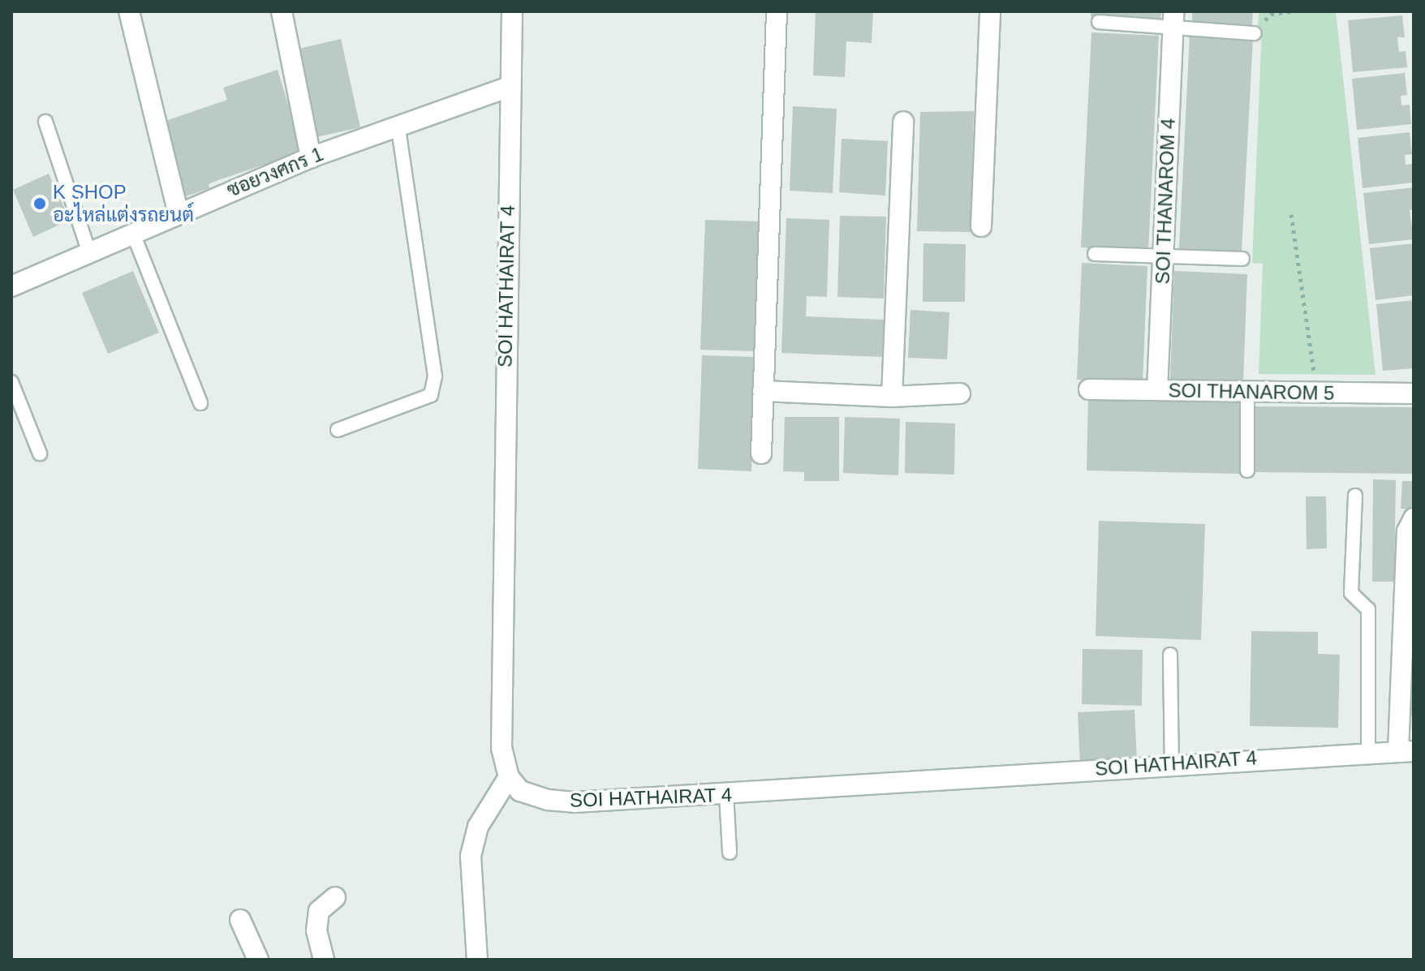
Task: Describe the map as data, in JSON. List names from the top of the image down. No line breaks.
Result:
{"streets":{"street":["ซอยวงศกร 1","SOI THANAROM 4","SOI HATHAIRAT 4","SOI THANAROM 5"]},"crossings":[["ซอยวงศกร 1","SOI HATHAIRAT 4"],["SOI THANAROM 4","SOI THANAROM 5"]],"places":["K SHOP อะไหล่แต่งรถยนต์"]}
